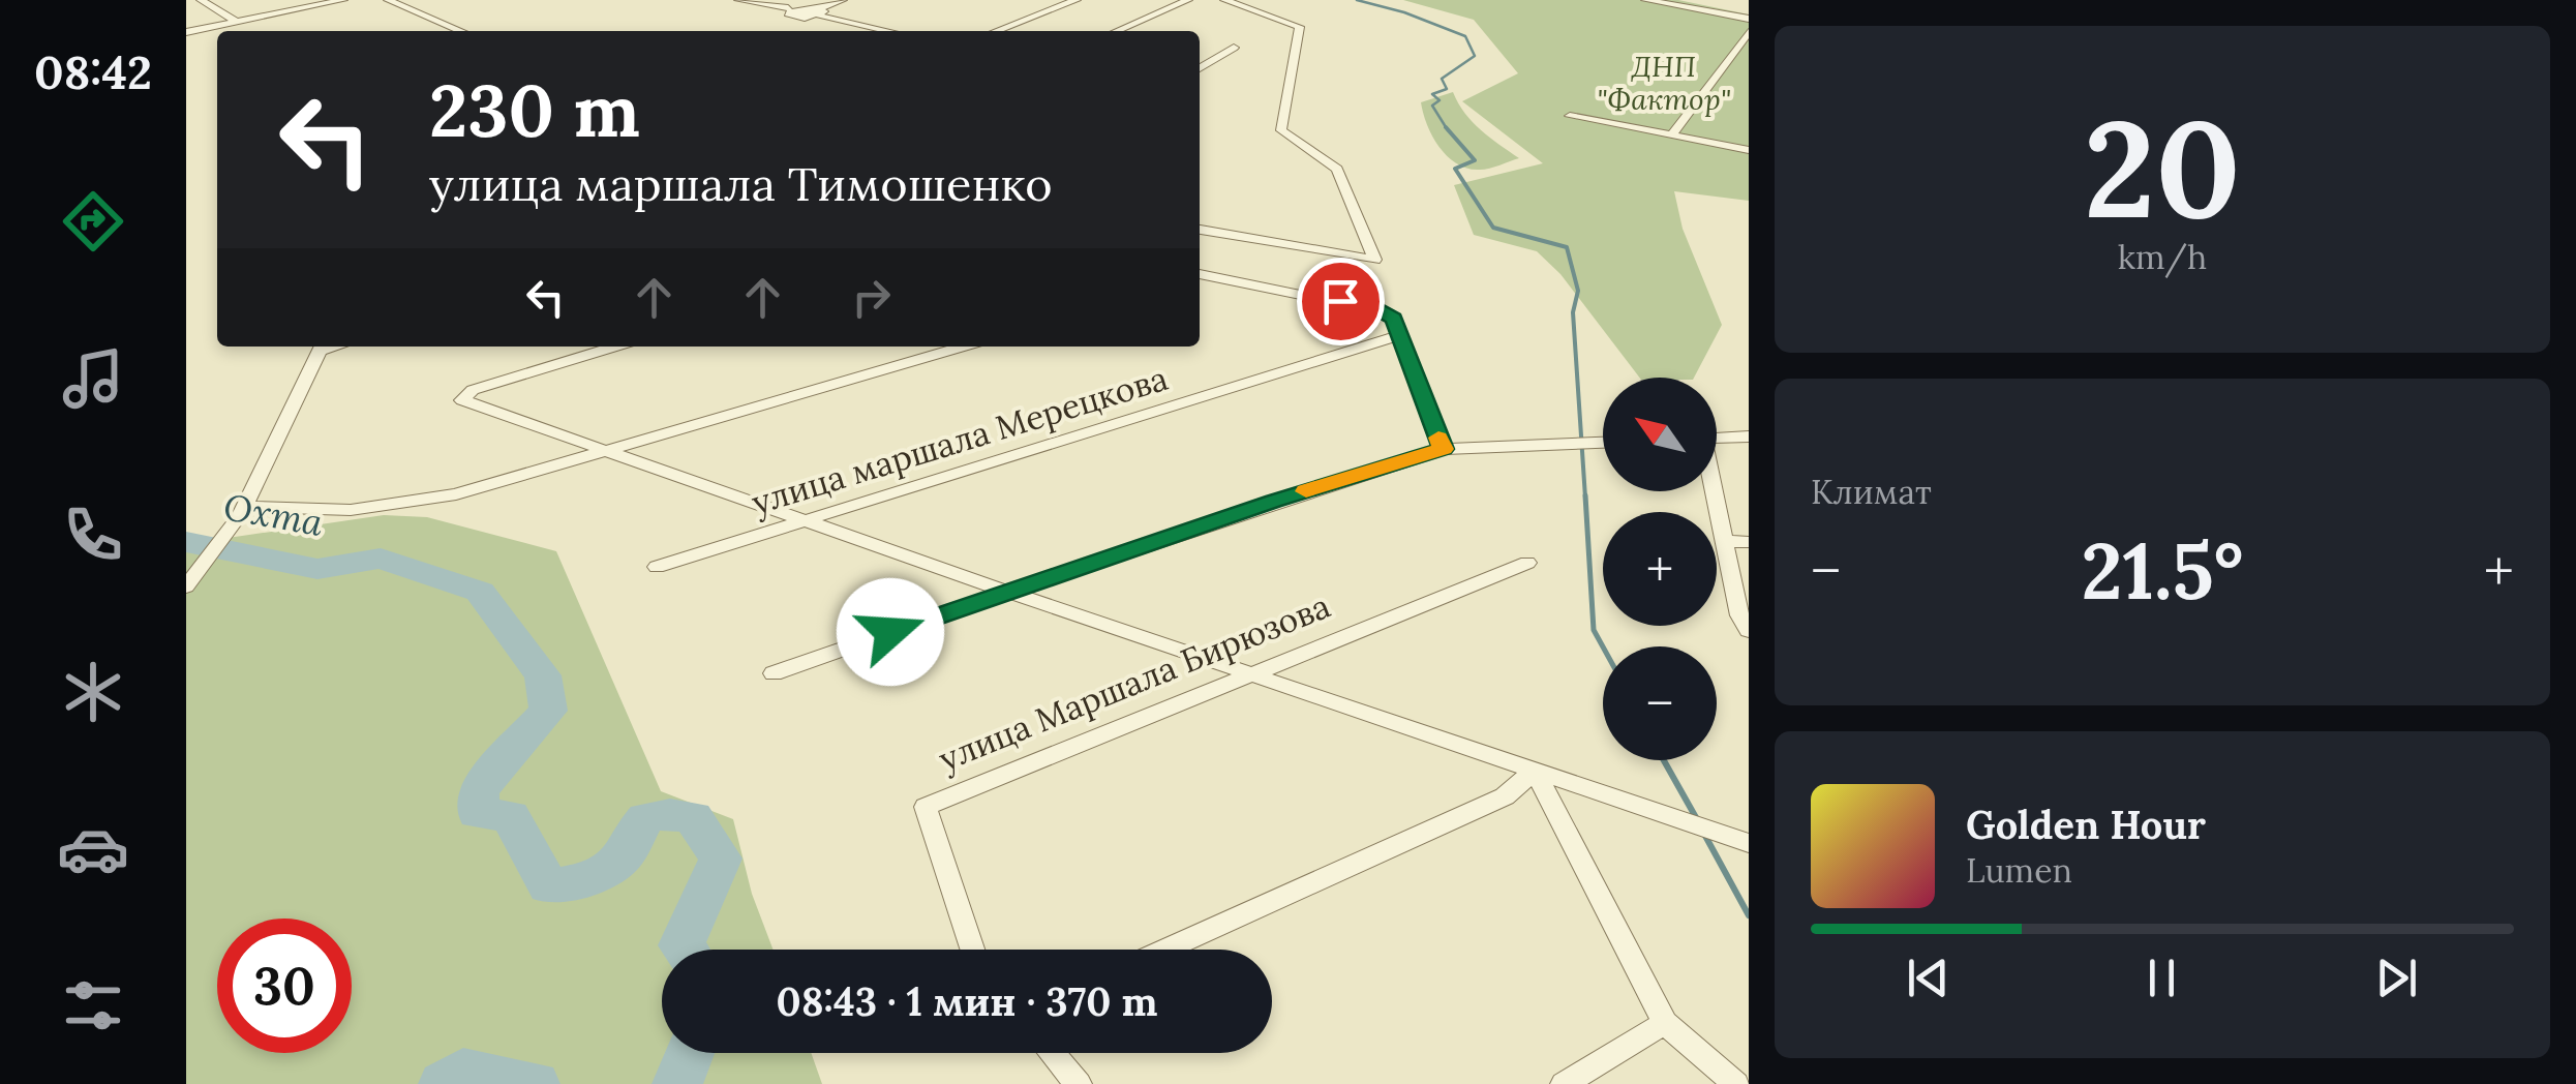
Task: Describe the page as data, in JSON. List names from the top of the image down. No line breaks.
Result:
{"streets":{"street":["улица маршала Мерецкова","улица Маршала Бирюзова"]},"water":["Охта"],"parks":["ДНП \"Фактор\""],"north":"top left","page":{"tabs":"08:42","tile":[["20","km/h"],"Климат"],"turn":["230 m","улица маршала Тимошенко"],"map_buttons":["+","−"],"heat":["−","21.5°","+"],"song":["Golden Hour","Lumen"],"limit":"30","trip":"08:43 · 1 мин · 370 m"}}
